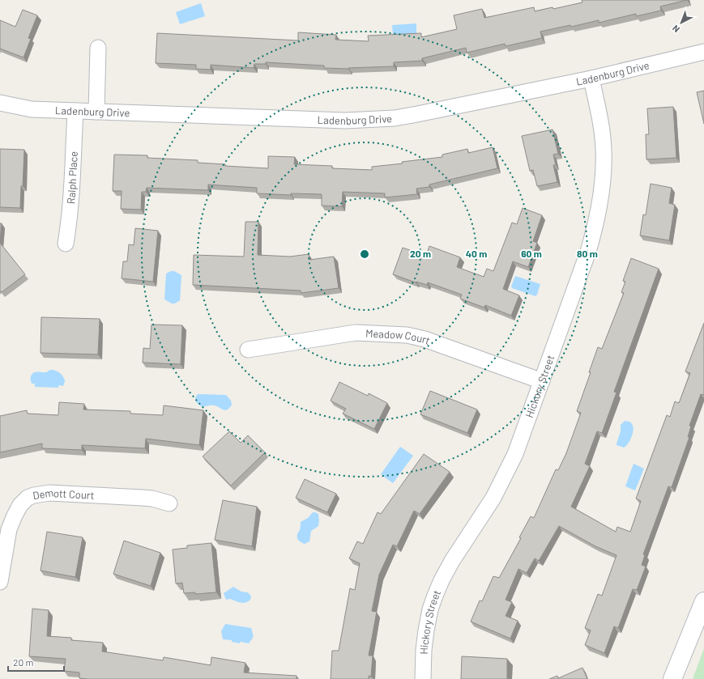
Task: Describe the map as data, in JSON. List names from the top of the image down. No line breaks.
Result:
{"streets":{"street":["Ladenburg Drive","Ralph Place","Meadow Court","Hickory Street","Demott Court"]},"crossings":[["Ladenburg Drive","Ralph Place"],["Ladenburg Drive","Hickory Street"],["Meadow Court","Hickory Street"]],"scale_bar":"20 m","north":"bottom left","rings":["20 m","40 m","60 m","80 m"]}
